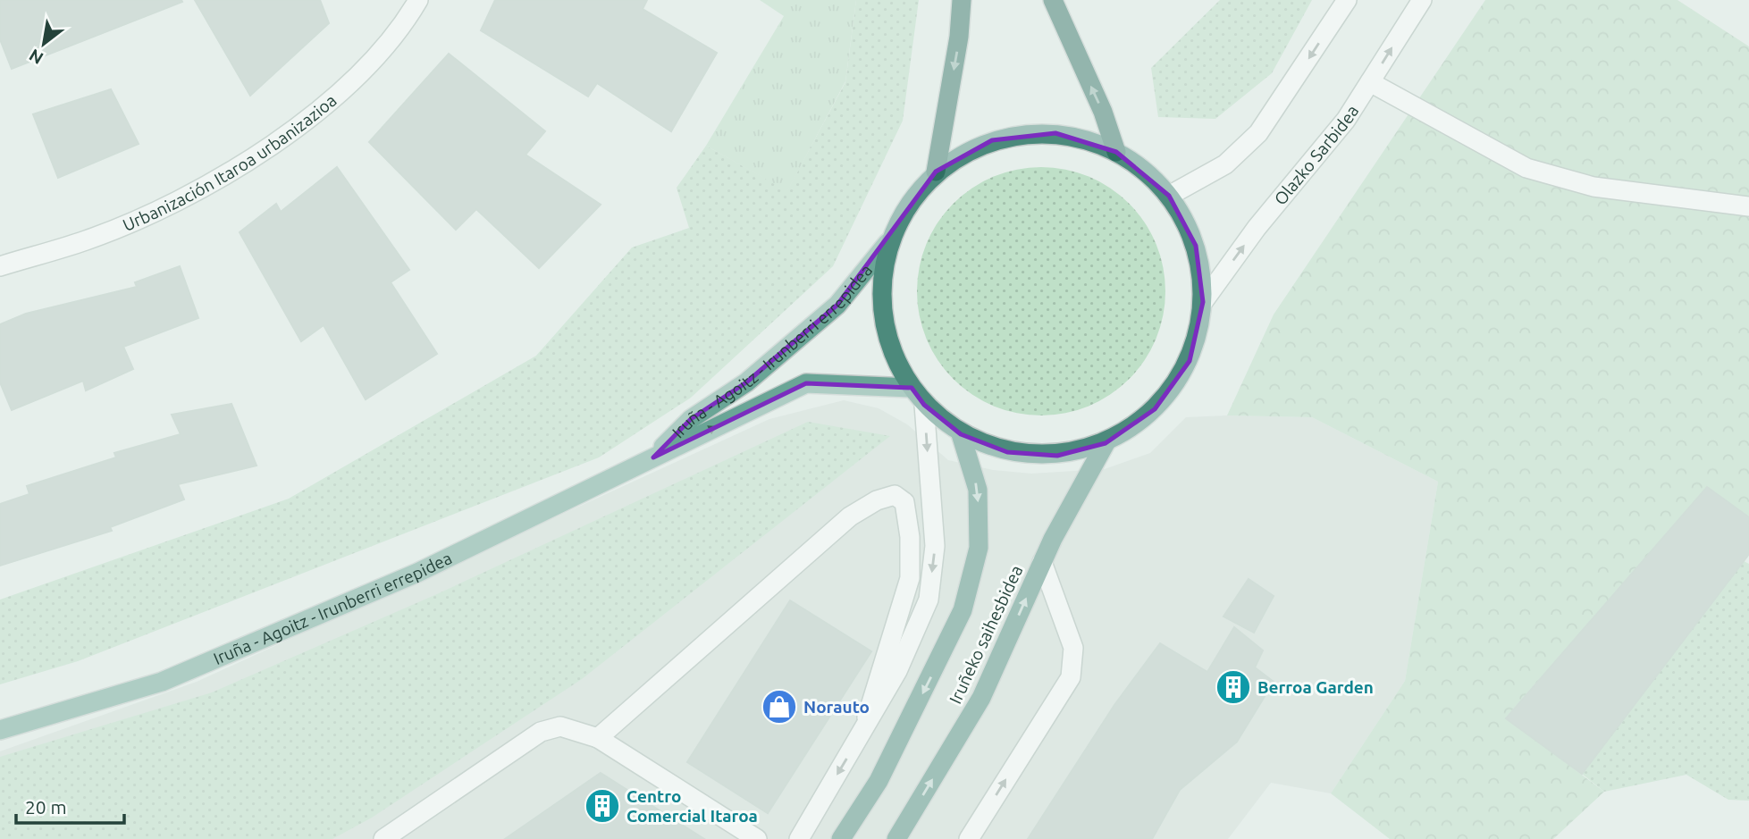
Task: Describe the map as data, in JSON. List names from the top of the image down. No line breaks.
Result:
{"streets":{"highway":["Iruñeko saihesbidea"],"main road":["Iruña - Agoitz - Irunberri errepidea"],"street":["Olazko Sarbidea","Urbanización Itaroa urbanizazioa"]},"places":{"building":["Berroa Garden","Centro Comercial Itaroa"],"shop":["Norauto"]},"scale_bar":"20 m","north":"bottom left"}
